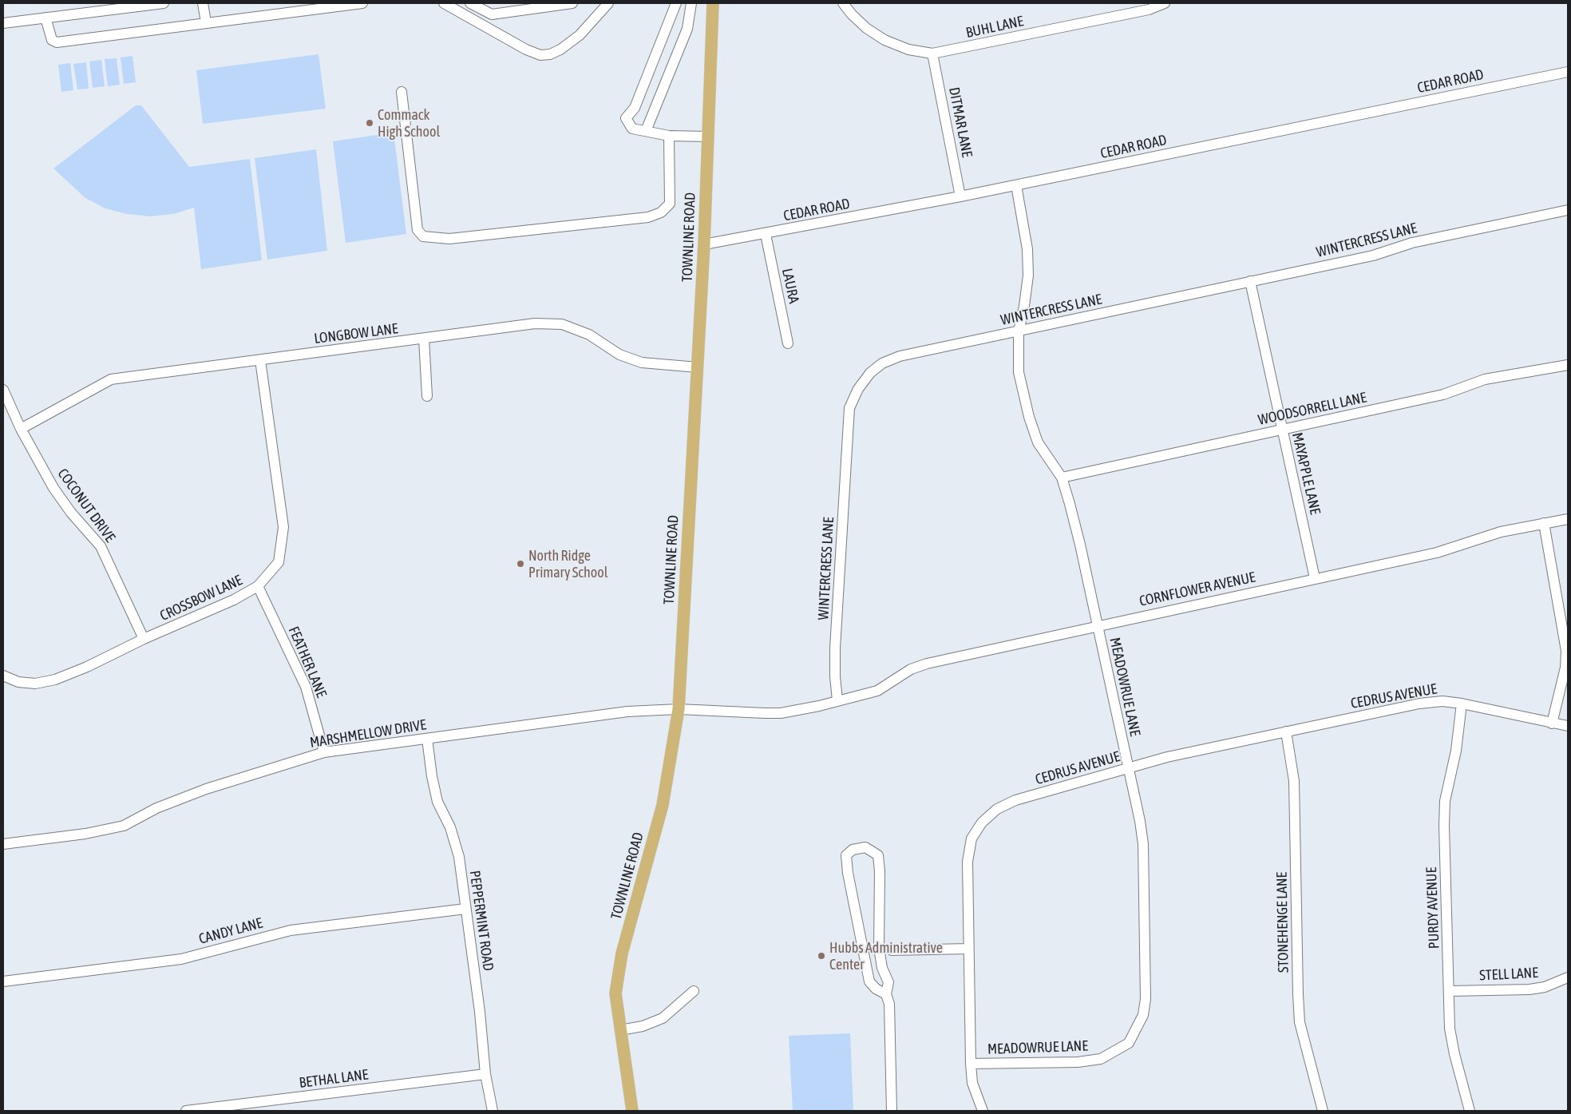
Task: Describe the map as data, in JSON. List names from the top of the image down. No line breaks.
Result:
{"streets":{"main road":["TOWNLINE ROAD"],"street":["BUHL LANE","CEDAR ROAD","DITMAR LANE","WINTERCRESS LANE","LAURA","LONGBOW LANE","WOODSORRELL LANE","MAYAPPLE LANE","COCONUT DRIVE","CORNFLOWER AVENUE","CROSSBOW LANE","FEATHER LANE","MEADOWRUE LANE","CEDRUS AVENUE","MARSHMELLOW DRIVE","PURDY AVENUE","PEPPERMINT ROAD","STONEHENGE LANE","CANDY LANE","STELL LANE","BETHAL LANE"]},"crossings":[["BUHL LANE","DITMAR LANE"],["CEDAR ROAD","DITMAR LANE"],["CEDAR ROAD","TOWNLINE ROAD"],["CEDAR ROAD","LAURA"],["CEDAR ROAD","MEADOWRUE LANE"],["TOWNLINE ROAD","LONGBOW LANE"],["TOWNLINE ROAD","MARSHMELLOW DRIVE"],["WINTERCRESS LANE","MAYAPPLE LANE"],["WINTERCRESS LANE","CORNFLOWER AVENUE"],["WINTERCRESS LANE","MEADOWRUE LANE"],["WINTERCRESS LANE","MARSHMELLOW DRIVE"],["LONGBOW LANE","COCONUT DRIVE"],["LONGBOW LANE","CROSSBOW LANE"],["WOODSORRELL LANE","MAYAPPLE LANE"],["WOODSORRELL LANE","MEADOWRUE LANE"],["MAYAPPLE LANE","CORNFLOWER AVENUE"],["COCONUT DRIVE","CROSSBOW LANE"],["CORNFLOWER AVENUE","MEADOWRUE LANE"],["CORNFLOWER AVENUE","MARSHMELLOW DRIVE"],["CROSSBOW LANE","FEATHER LANE"],["FEATHER LANE","MARSHMELLOW DRIVE"],["MEADOWRUE LANE","CEDRUS AVENUE"],["CEDRUS AVENUE","PURDY AVENUE"],["CEDRUS AVENUE","STONEHENGE LANE"],["MARSHMELLOW DRIVE","PEPPERMINT ROAD"],["PURDY AVENUE","STELL LANE"],["PEPPERMINT ROAD","CANDY LANE"],["PEPPERMINT ROAD","BETHAL LANE"]],"places":["Commack High School","North Ridge Primary School","Hubbs Administrative Center"]}
